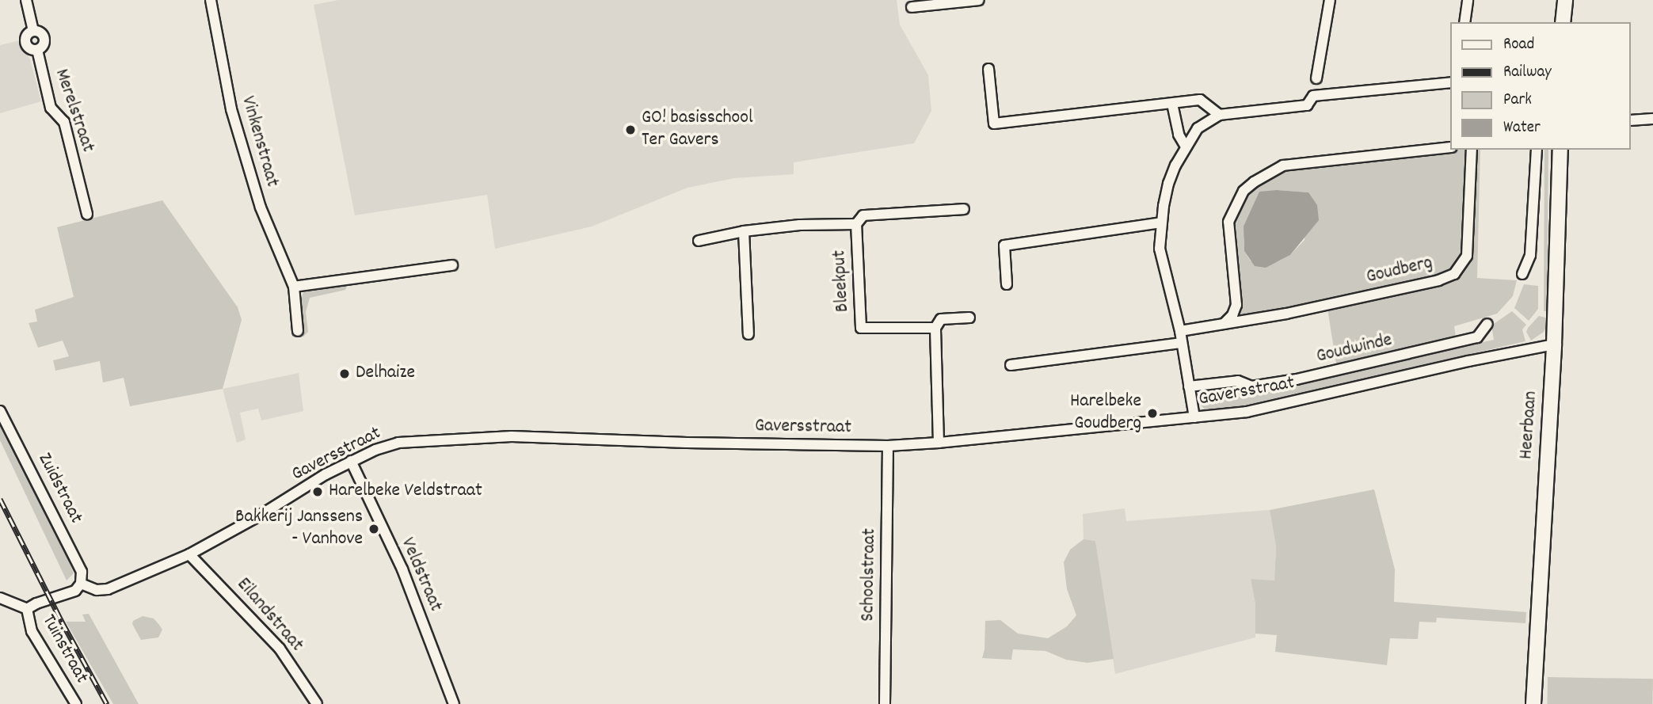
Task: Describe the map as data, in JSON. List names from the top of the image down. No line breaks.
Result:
{"streets":{"street":["Merelstraat","Vinkenstraat","Goudberg","Bleekput","Goudwinde","Gaversstraat","Heerbaan","Zuidstraat","Veldstraat","Schoolstraat","Eilandstraat","Tuinstraat"]},"crossings":[["Gaversstraat","Heerbaan"],["Gaversstraat","Zuidstraat"],["Gaversstraat","Veldstraat"],["Gaversstraat","Schoolstraat"],["Gaversstraat","Eilandstraat"]],"places":["GO! basisschool Ter Gavers","Delhaize","Harelbeke Goudberg","Harelbeke Veldstraat","Bakkerij Janssens - Vanhove"],"legend":["Road","Railway","Park","Water"]}
